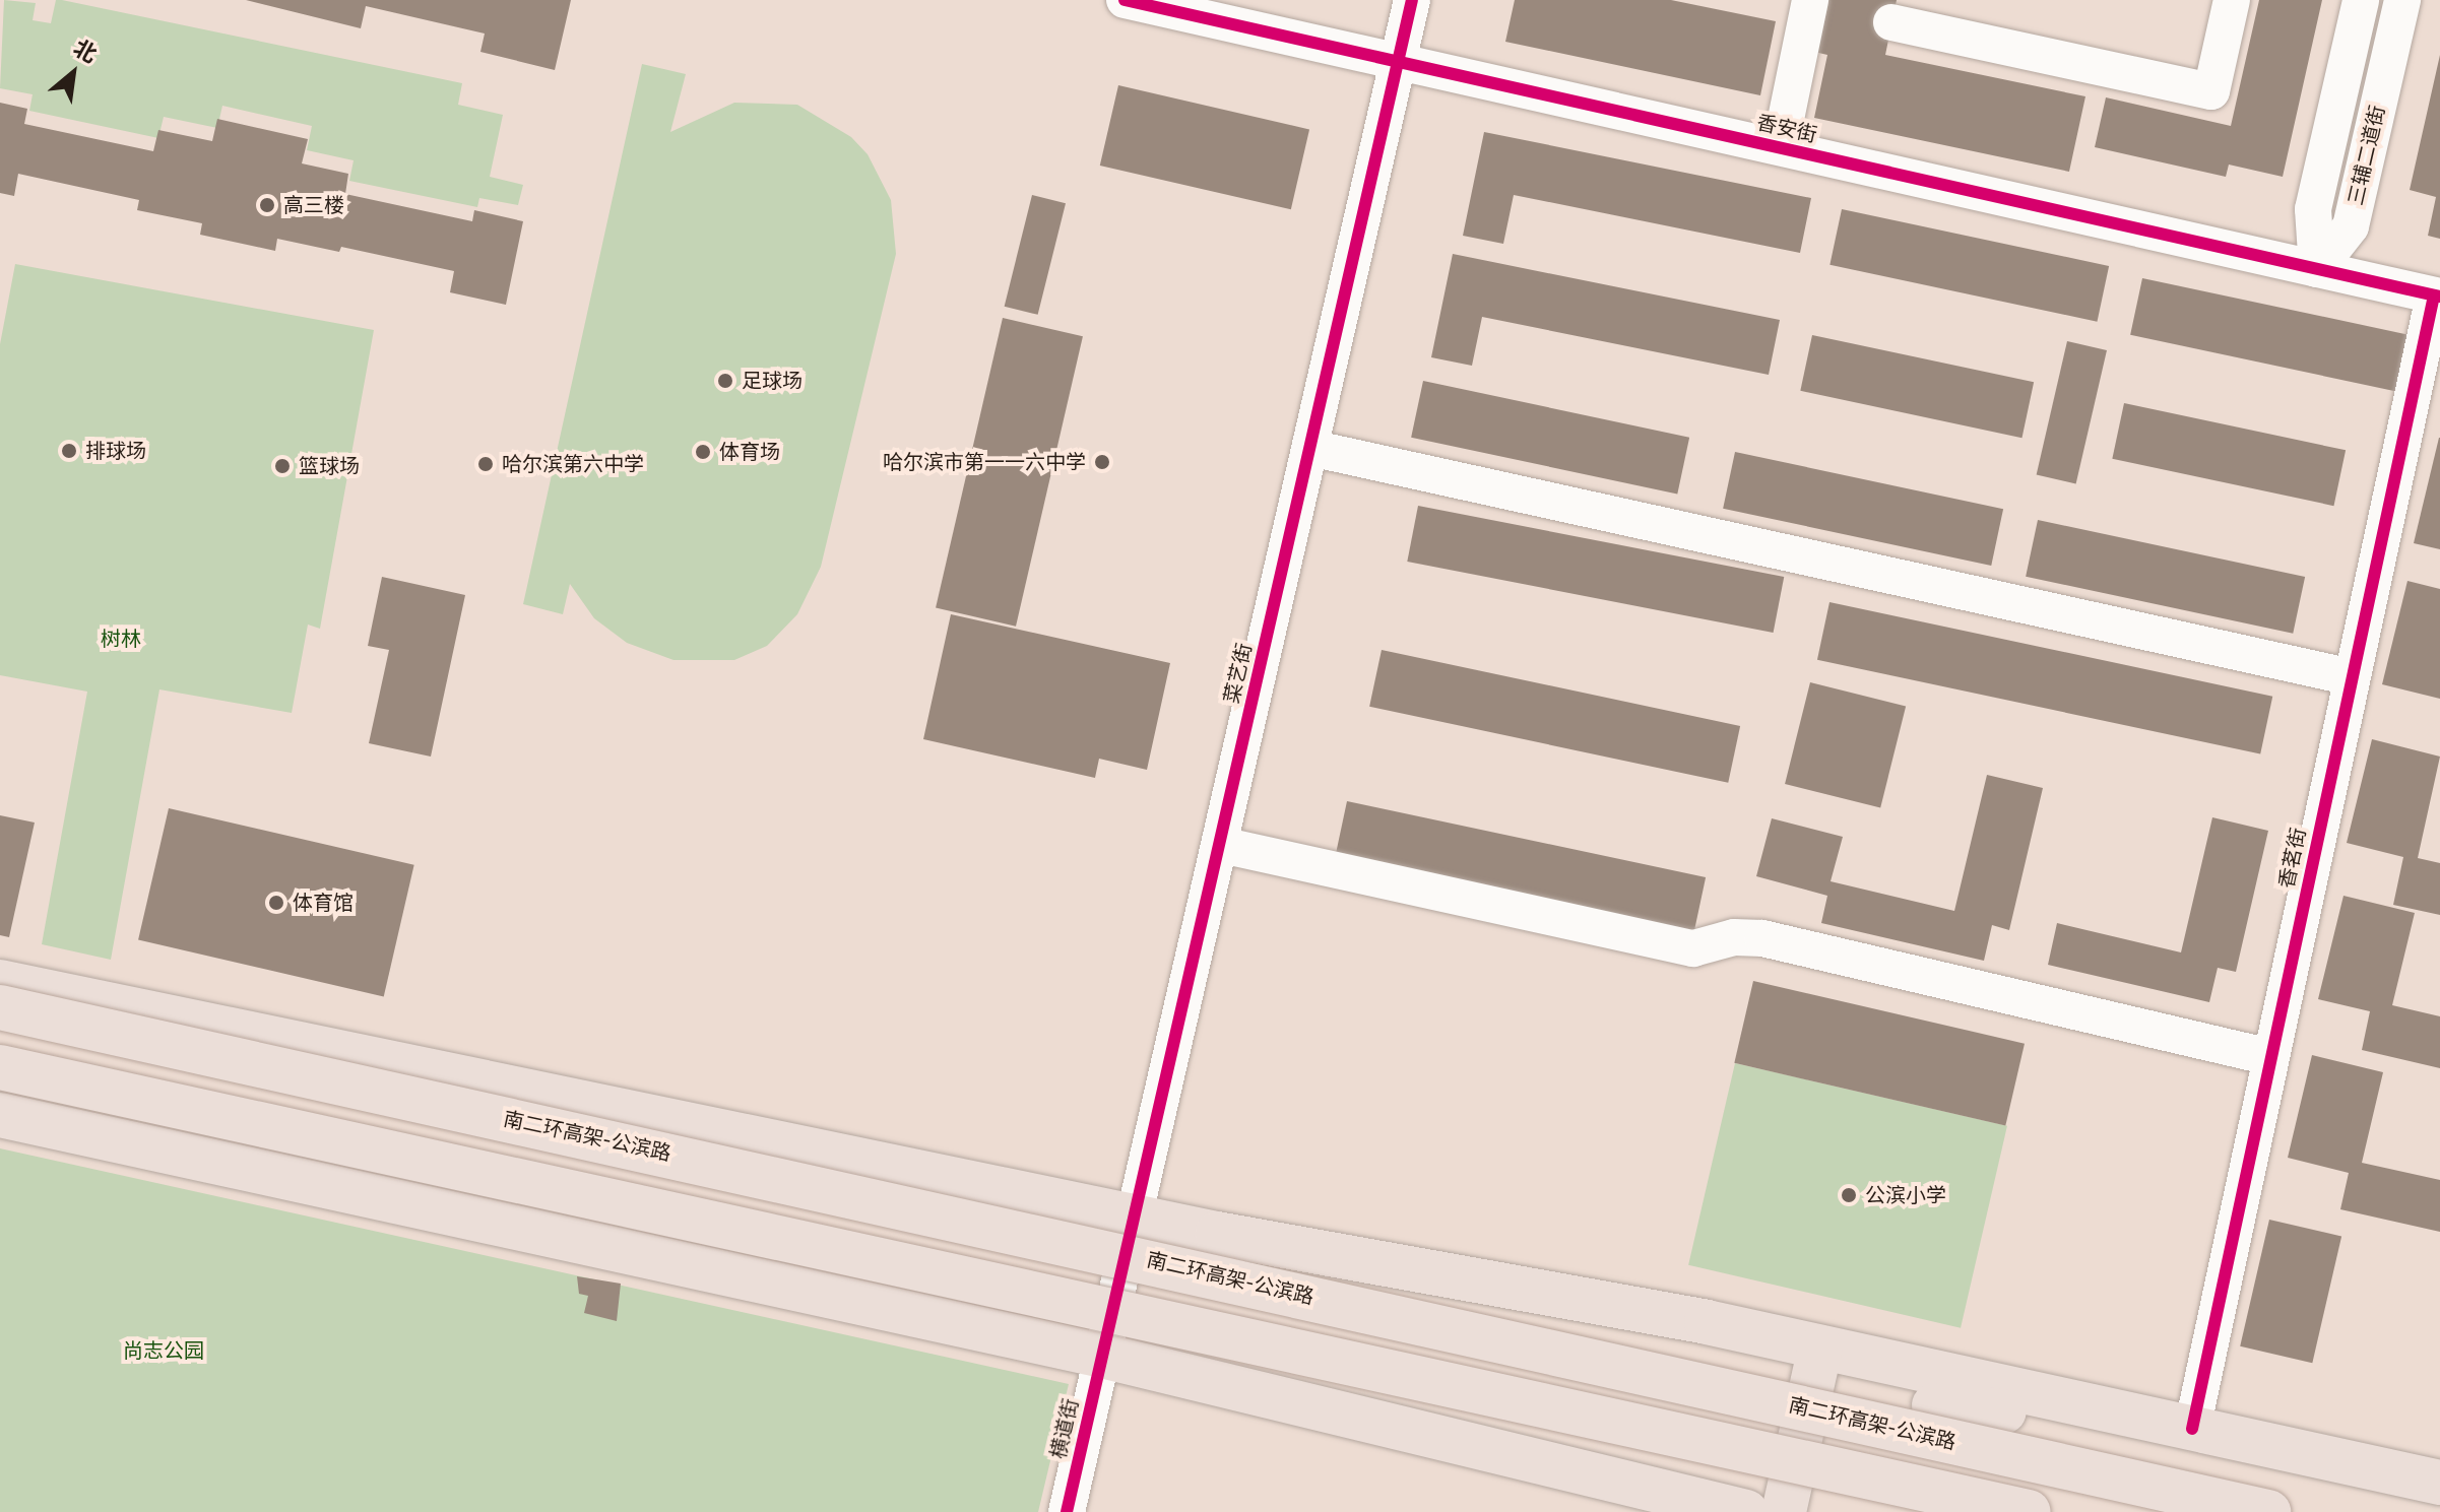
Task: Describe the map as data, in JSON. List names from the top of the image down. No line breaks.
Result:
{"streets":{"highway":["南二环高架-公滨路"],"street":["香安街","三辅二道街","菜艺街","香茗街","横道街"]},"crossings":[["香安街","三辅二道街"],["香安街","菜艺街"],["香安街","香茗街"],["菜艺街","横道街"]],"parks":["树林","尚志公园"],"places":["高三楼","足球场","排球场","体育场","哈尔滨市第一一六中学","哈尔滨第六中学","篮球场","体育馆","公滨小学"],"north":"top right"}
